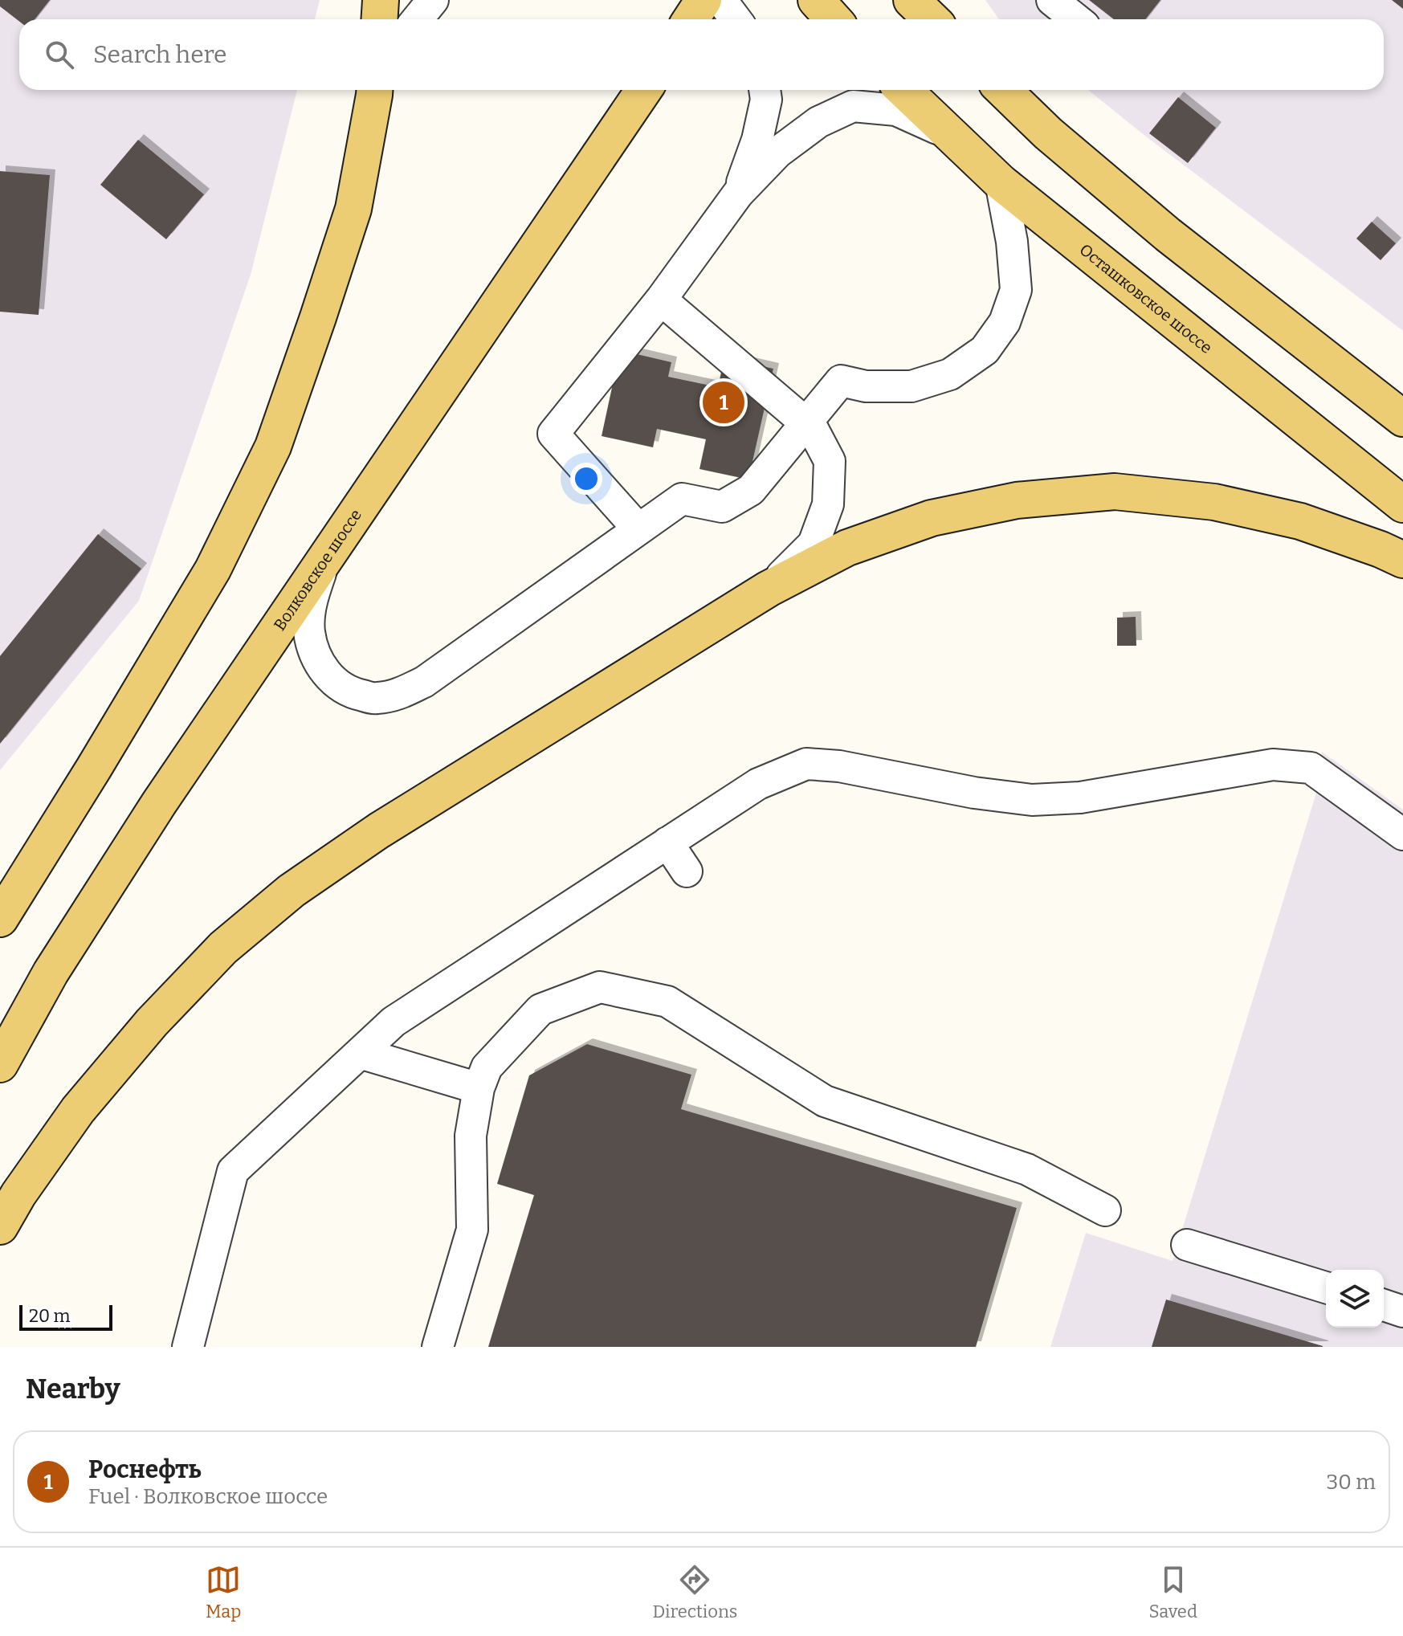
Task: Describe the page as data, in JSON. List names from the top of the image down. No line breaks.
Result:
{"streets":{"main road":["Осташковское шоссе","Волковское шоссе"]},"scale_bar":"20 m","page":{"search":"Search here","pins":"1","scale":"20 m","heading":"Nearby","list":[{"mark":"1","name":"Роснефть","note":"Fuel · Волковское шоссе","value":"30 m"}],"nav":["Map","Directions","Saved"]}}
